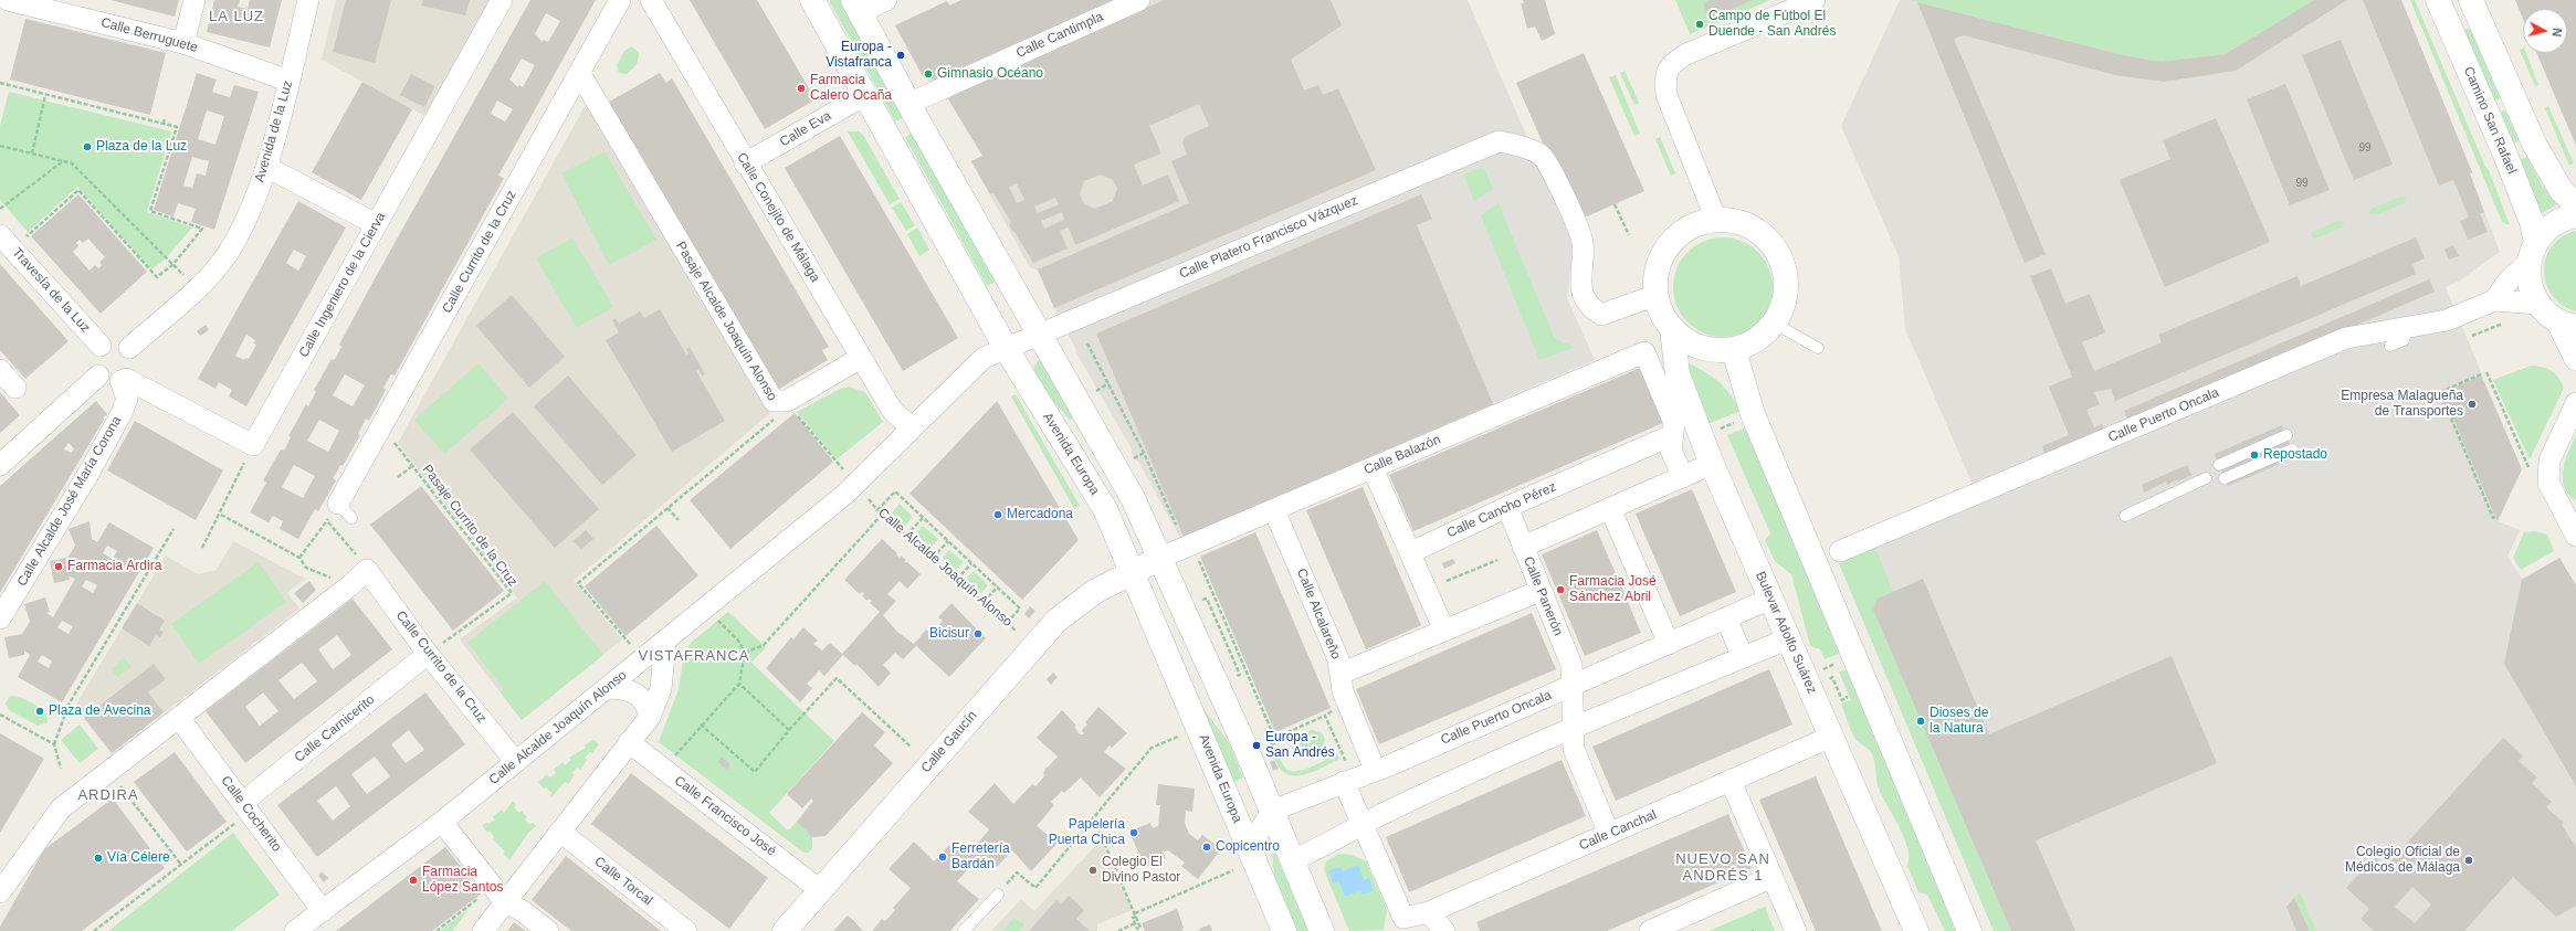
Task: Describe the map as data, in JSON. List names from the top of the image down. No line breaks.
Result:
{"streets":{"main road":["Camino San Rafael","Avenida Europa","Bulevar Adolfo Suárez","Calle Gaucín"],"street":["Calle Berruguete","Calle Cantimpla","Calle Eva","Avenida de la Luz","Calle Conejito de Málaga","Calle Platero Francisco Vázquez","Calle Currito de la Cruz","Calle Ingeniero de la Cierva","Travesía de la Luz","Pasaje Alcalde Joaquín Alonso","Calle Puerto Oncala","Calle Balazón","Calle Alcalde José María Corona","Calle Cancho Pérez","Calle Alcalde Joaquín Alonso","Calle Panerón","Calle Alcalareño","Calle Carnicerito","Calle Cocherito","Calle Francisco José","Calle Canchal","Calle Torcal"],"path":["Pasaje Currito de la Cruz"]},"crossings":[["Calle Berruguete","Avenida de la Luz"],["Camino San Rafael","Calle Puerto Oncala"],["Calle Eva","Calle Conejito de Málaga"],["Calle Eva","Avenida Europa"],["Avenida de la Luz","Travesía de la Luz"],["Avenida de la Luz","Calle Alcalde José María Corona"],["Calle Conejito de Málaga","Calle Alcalde Joaquín Alonso"],["Calle Platero Francisco Vázquez","Avenida Europa"],["Calle Platero Francisco Vázquez","Calle Alcalde Joaquín Alonso"],["Calle Platero Francisco Vázquez","Bulevar Adolfo Suárez"],["Calle Currito de la Cruz","Pasaje Alcalde Joaquín Alonso"],["Calle Currito de la Cruz","Pasaje Currito de la Cruz"],["Calle Currito de la Cruz","Calle Alcalde Joaquín Alonso"],["Calle Currito de la Cruz","Calle Carnicerito"],["Calle Currito de la Cruz","Calle Cocherito"],["Travesía de la Luz","Calle Alcalde José María Corona"],["Pasaje Alcalde Joaquín Alonso","Calle Alcalde Joaquín Alonso"],["Calle Puerto Oncala","Calle Panerón"],["Calle Puerto Oncala","Calle Alcalareño"],["Calle Puerto Oncala","Bulevar Adolfo Suárez"],["Avenida Europa","Calle Alcalde Joaquín Alonso"],["Avenida Europa","Calle Gaucín"],["Calle Balazón","Calle Cancho Pérez"],["Calle Balazón","Calle Alcalareño"],["Calle Balazón","Calle Gaucín"],["Calle Cancho Pérez","Calle Panerón"],["Calle Alcalde Joaquín Alonso","Calle Cocherito"],["Calle Panerón","Calle Canchal"],["Bulevar Adolfo Suárez","Calle Canchal"],["Calle Carnicerito","Calle Cocherito"],["Calle Gaucín","Calle Francisco José"]],"districts":["LA LUZ","VISTAFRANCA","ARDIRA","NUEVO SAN ANDRÉS 1"],"places":["Campo de Fútbol El Duende - San Andrés","Europa - Vistafranca","Gimnasio Océano","Farmacia Calero Ocaña","Plaza de la Luz","Empresa Malagueña de Transportes","Repostado","Mercadona","Farmacia Ardira","Farmacia José Sánchez Abril","Bicisur","Plaza de Avecina","Dioses de la Natura","Europa - San Andrés","Papelería Puerta Chica","Copicentro","Ferretería Bardán","Vía Célere","Colegio Oficial de Médicos de Málaga","Colegio El Divino Pastor","Farmacia López Santos"],"house_numbers":["99","99"],"north":"right"}
